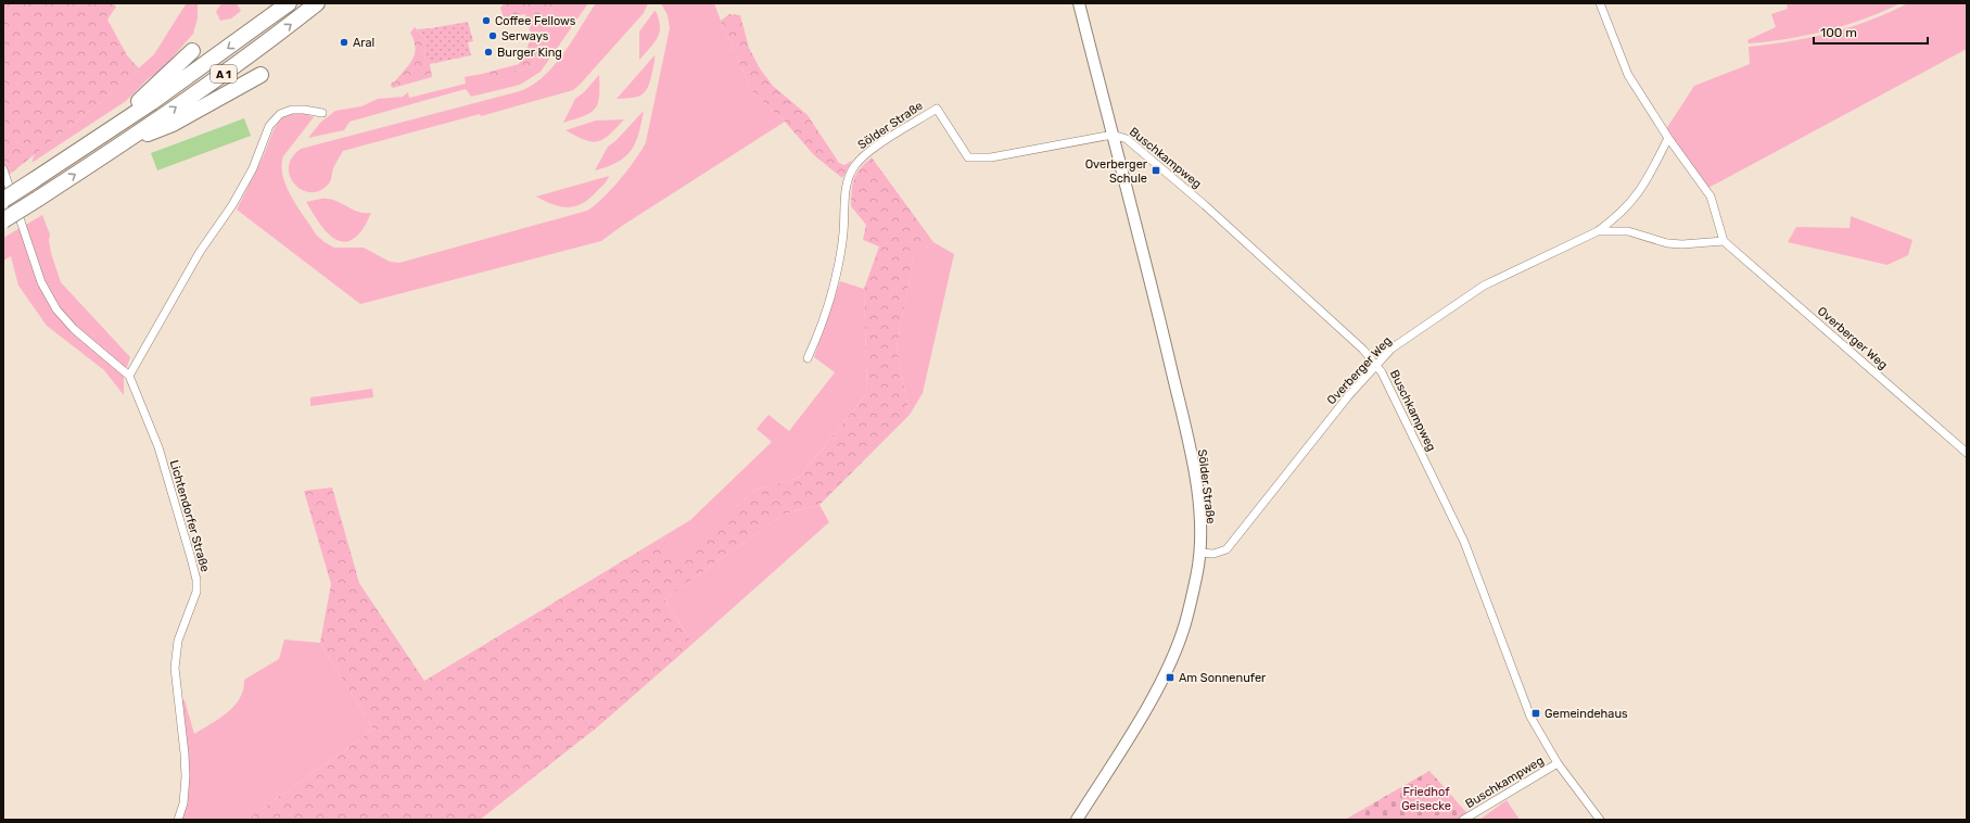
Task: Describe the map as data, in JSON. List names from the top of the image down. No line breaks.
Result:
{"streets":{"highway":["A 1"],"main road":["Sölder Straße"],"street":["Buschkampweg","Overberger Weg","Lichtendorfer Straße"]},"crossings":[["Sölder Straße","Buschkampweg"],["Sölder Straße","Overberger Weg"],["Buschkampweg","Overberger Weg"]],"parks":["Friedhof Geisecke"],"places":{"other":["Coffee Fellows","Serways","Aral","Burger King"],"transit":["Overberger Schule","Am Sonnenufer","Gemeindehaus"]},"scale_bar":"100 m"}
